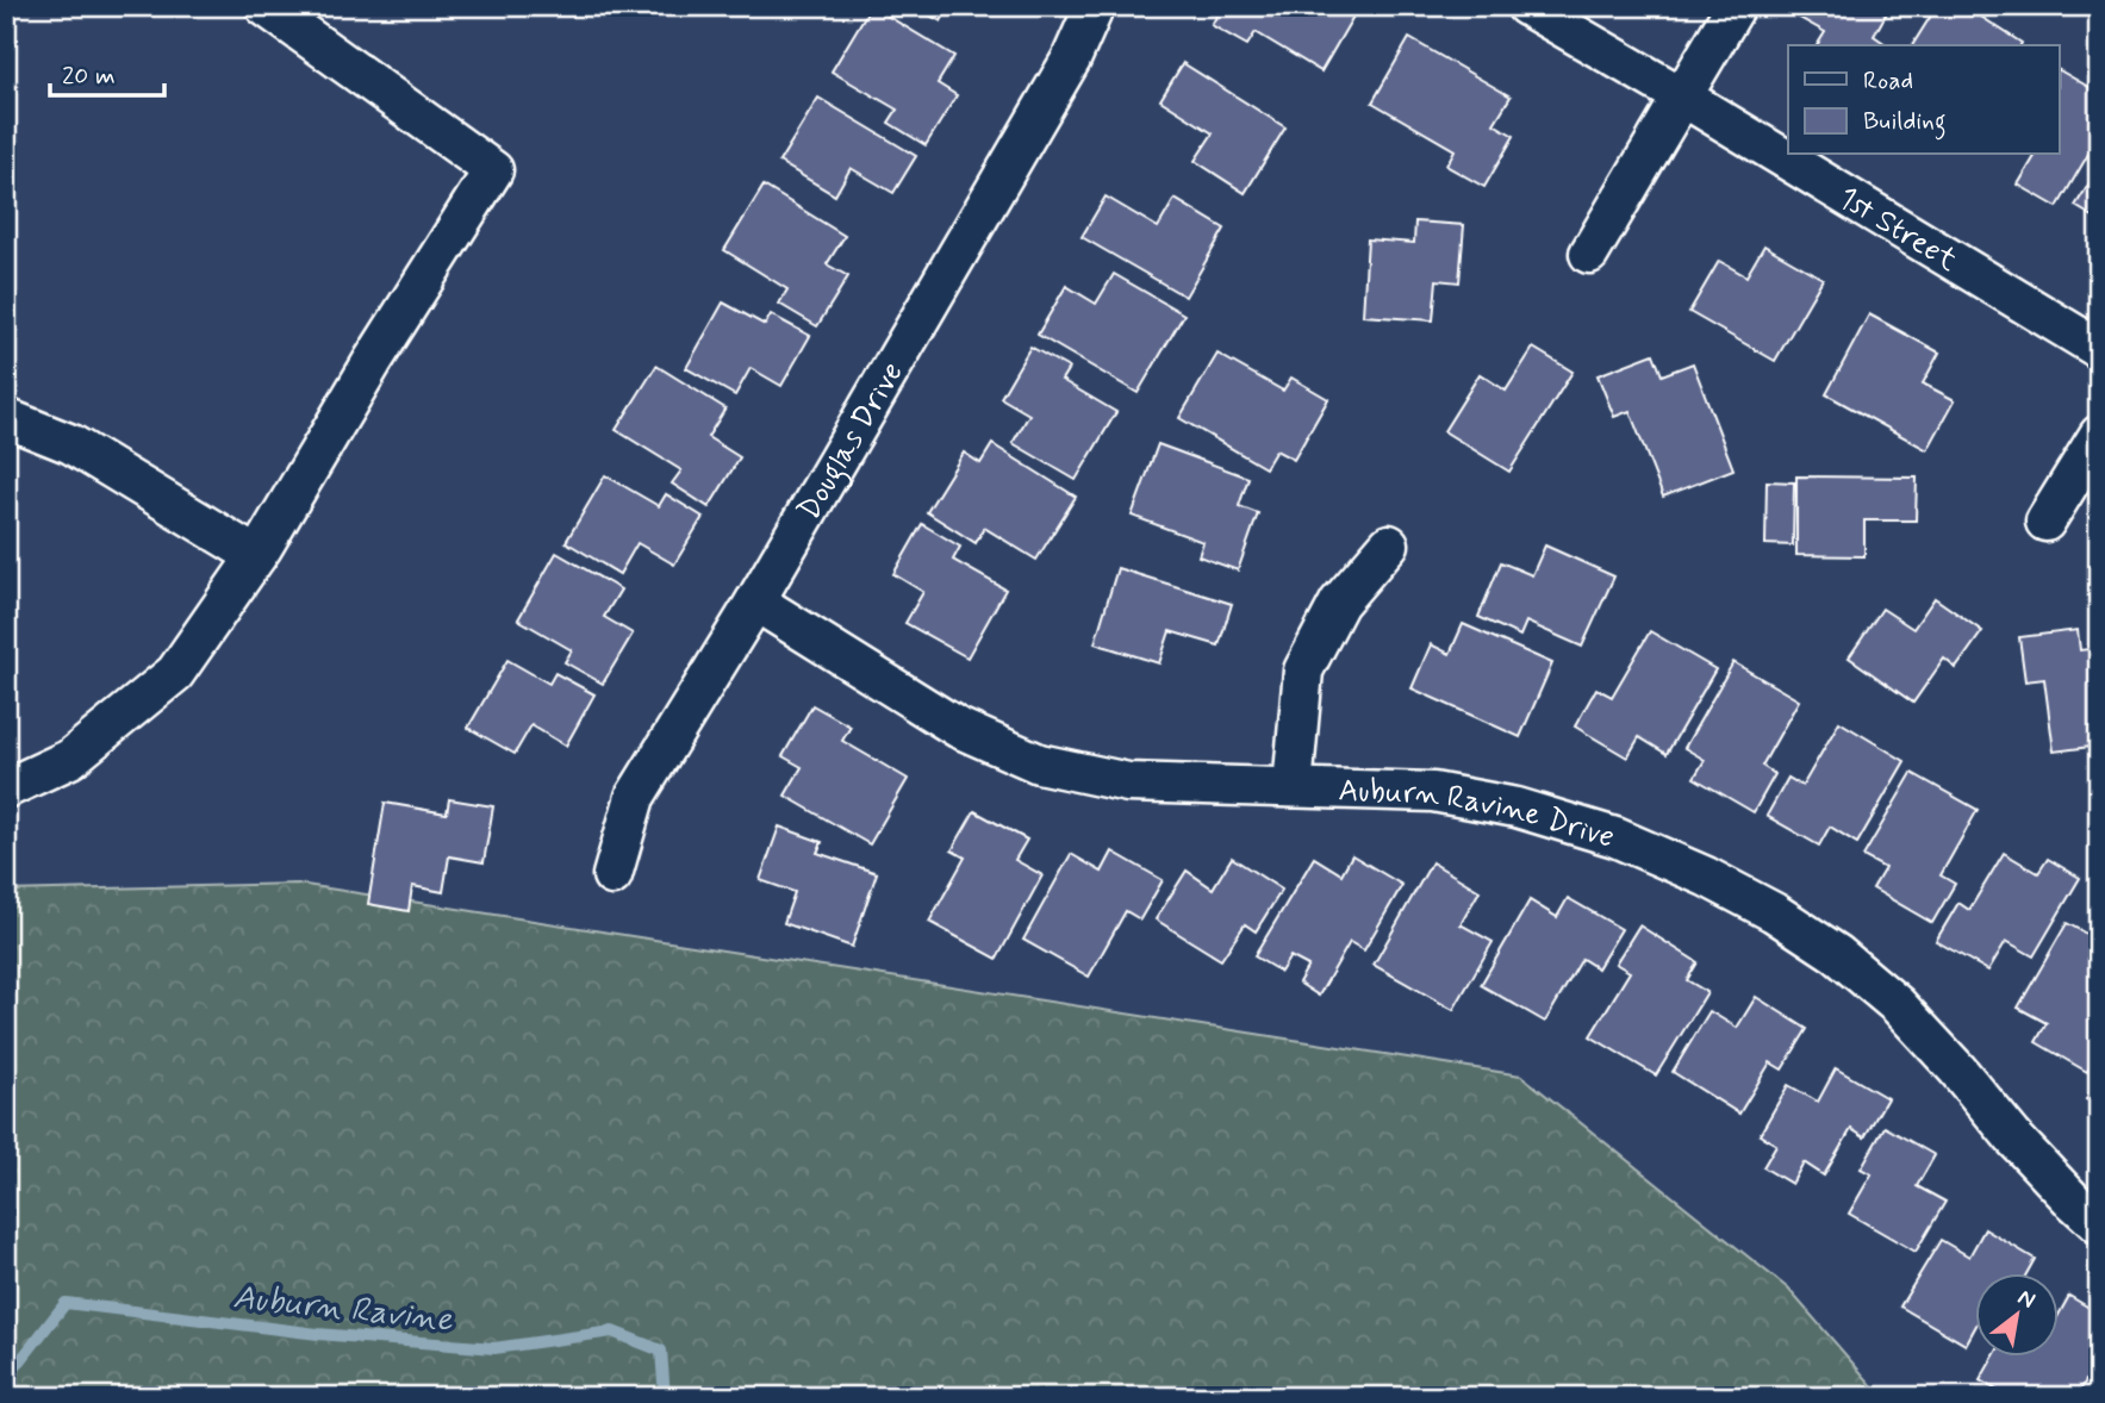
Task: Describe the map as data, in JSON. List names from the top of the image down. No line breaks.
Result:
{"streets":{"street":["1st Street","Douglas Drive","Auburn Ravine Drive"]},"crossings":[["Douglas Drive","Auburn Ravine Drive"]],"water":["Auburn Ravine"],"legend":["Road","Building"],"scale_bar":"20 m","north":"top right"}
